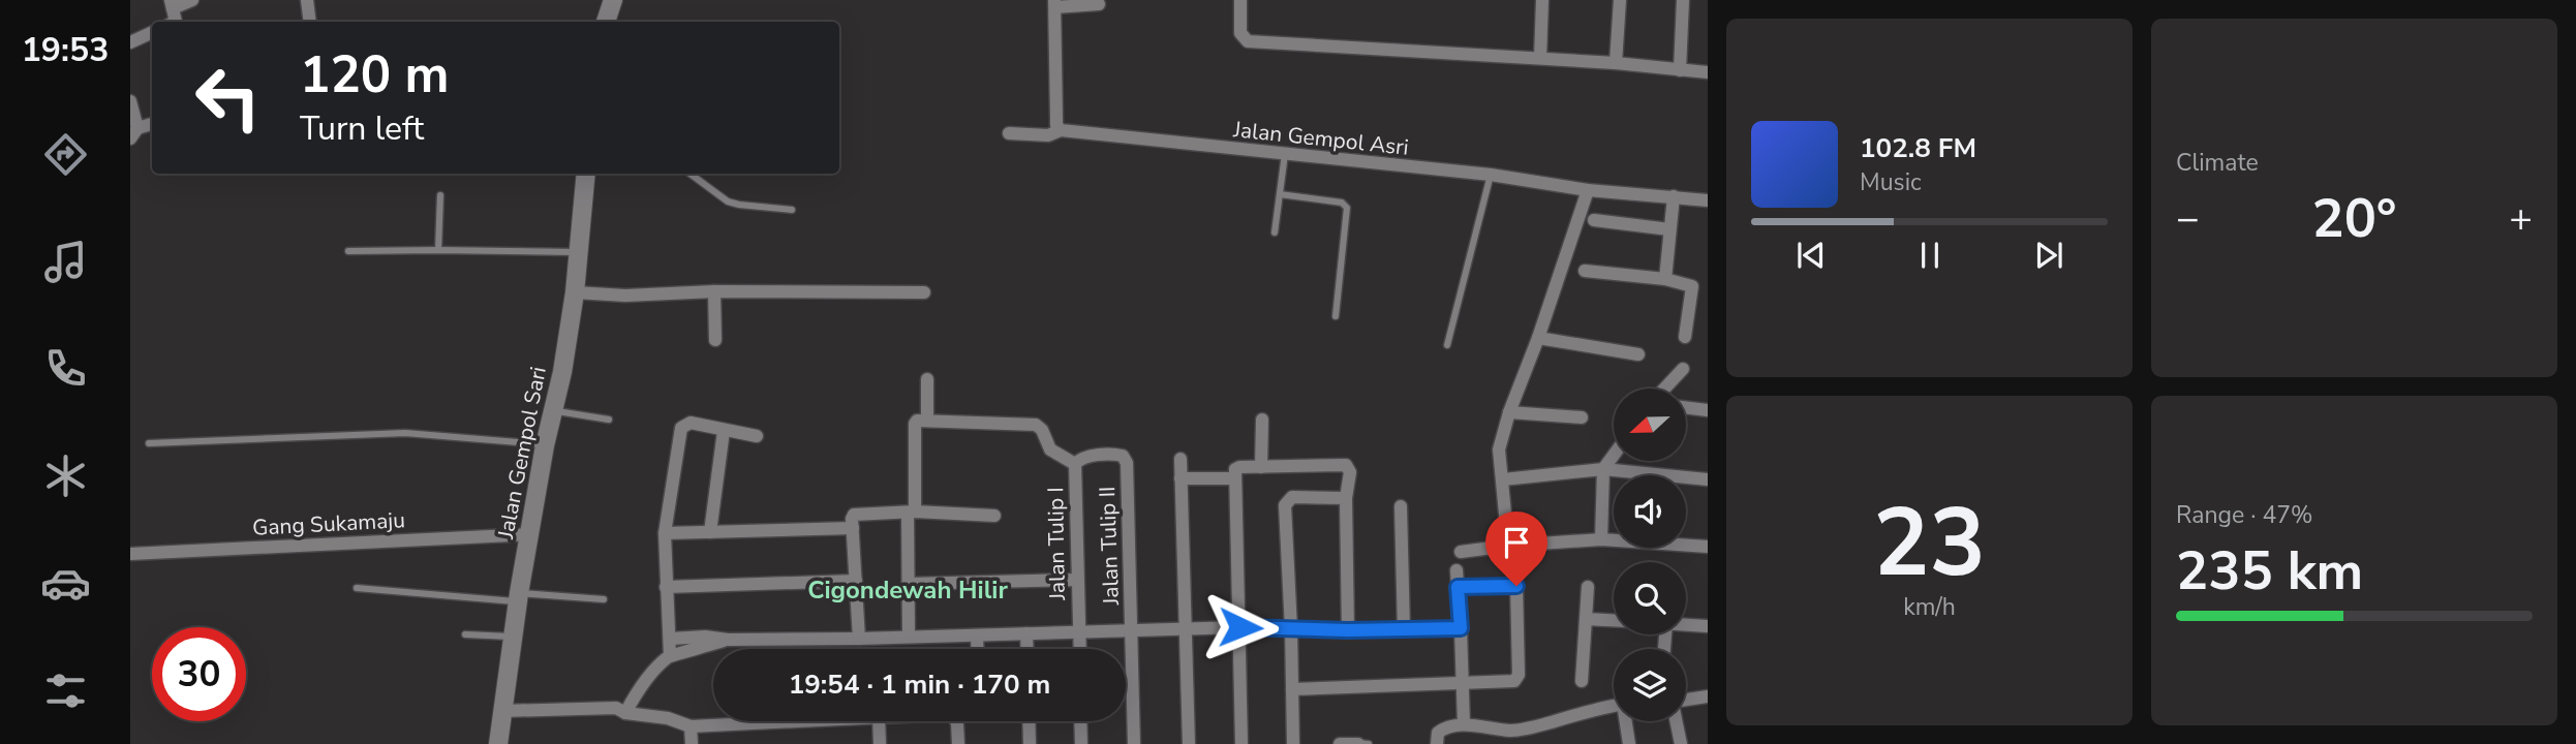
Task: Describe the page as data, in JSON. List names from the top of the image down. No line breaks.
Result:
{"streets":{"street":["Jalan Gempol Asri","Jalan Gempol Sari","Gang Sukamaju","Jalan Tulip I","Jalan Tulip II"]},"crossings":[["Jalan Gempol Sari","Gang Sukamaju"],["Jalan Tulip I","Jalan Tulip II"]],"districts":["Cigondewah Hilir"],"north":"left","page":{"tabs":"19:53","tile":["Climate",["23","km/h"],["Range · 47%","235 km"]],"turn":["120 m","Turn left"],"song":["102.8 FM","Music"],"heat":["−","20°","+"],"limit":"30","trip":"19:54 · 1 min · 170 m"}}
